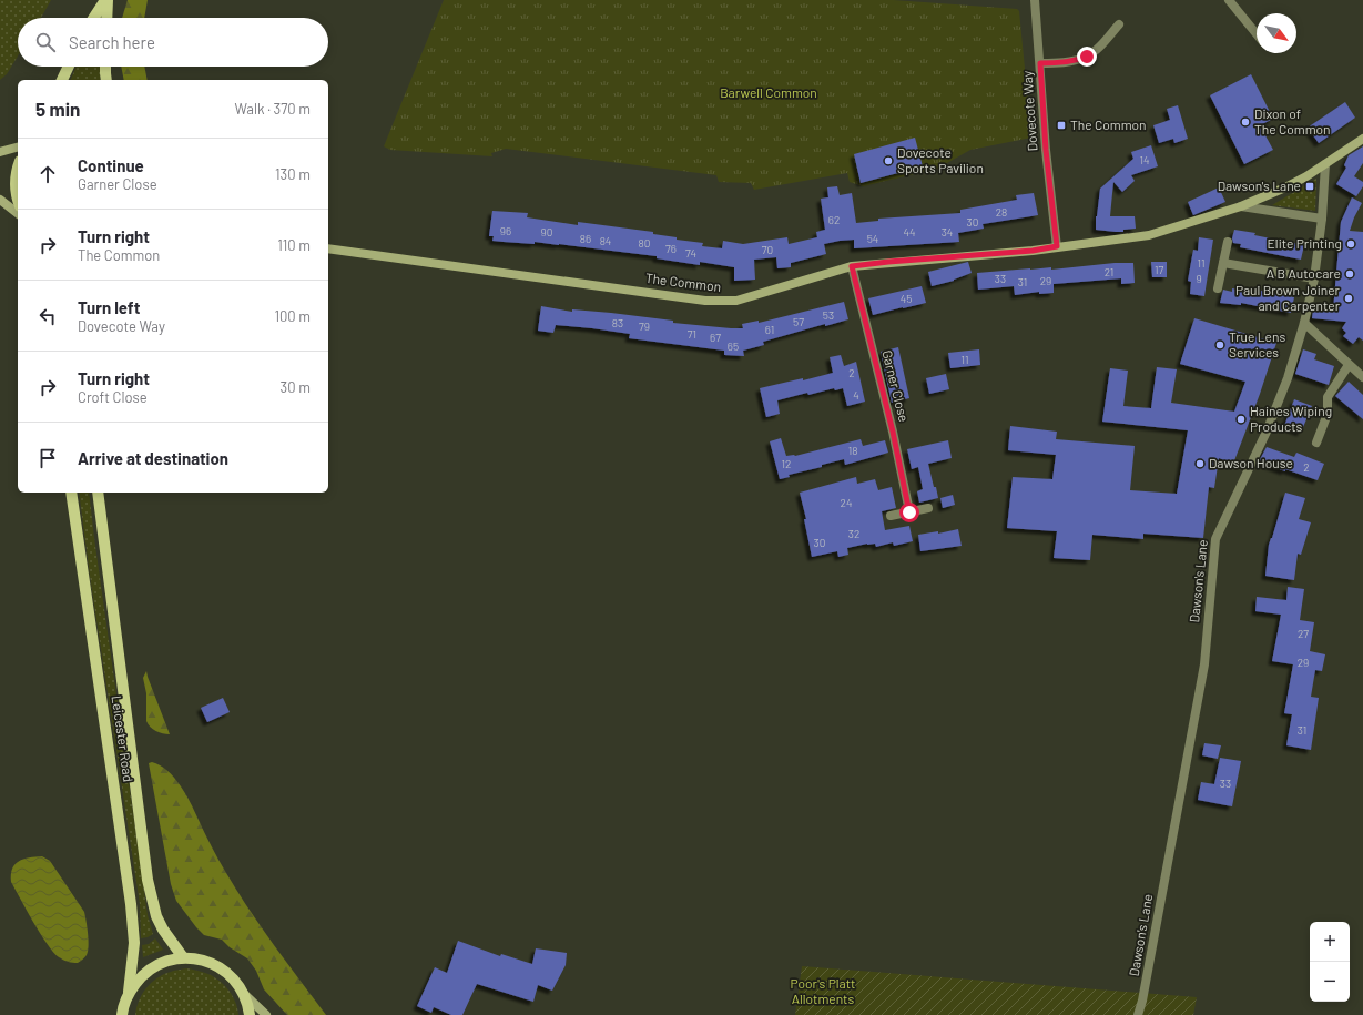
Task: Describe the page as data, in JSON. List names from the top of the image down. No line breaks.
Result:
{"streets":{"main road":["Leicester Road"],"street":["Dovecote Way","The Common","Garner Close","Dawson's Lane"]},"crossings":[["Dovecote Way","The Common"],["The Common","Garner Close"],["The Common","Dawson's Lane"]],"parks":["Barwell Common","Poor's Platt Allotments"],"places":{"other":["Dixon of The Common","Dovecote Sports Pavilion","Elite Printing","A B Autocare","Paul Brown Joiner and Carpenter","True Lens Services","Haines Wiping Products","Dawson House"],"transit":["The Common","Dawson's Lane"]},"house_numbers":["14","28","62","30","96","90","44","34","86","54","84","80","76","70","74","11","17","21","33","9","29","31","45","53","57","83","79","61","71","67","65","11","2","4","18","12","2","24","32","30","27","29","31","33"],"north":"bottom right","page":{"search":"Search here","heading":["5 min","Walk · 370 m"],"list":[["Continue","Garner Close","130 m"],["Turn right","The Common","110 m"],["Turn left","Dovecote Way","100 m"],["Turn right","Croft Close","30 m"],"Arrive at destination"],"map_buttons":["+","−"]}}
